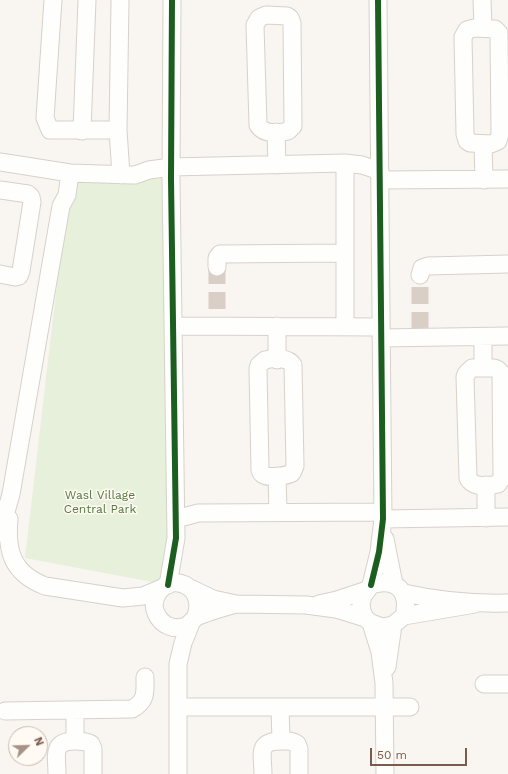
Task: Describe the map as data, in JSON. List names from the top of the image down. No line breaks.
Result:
{"parks":["Wasl Village Central Park"],"scale_bar":"50 m","north":"top right"}
